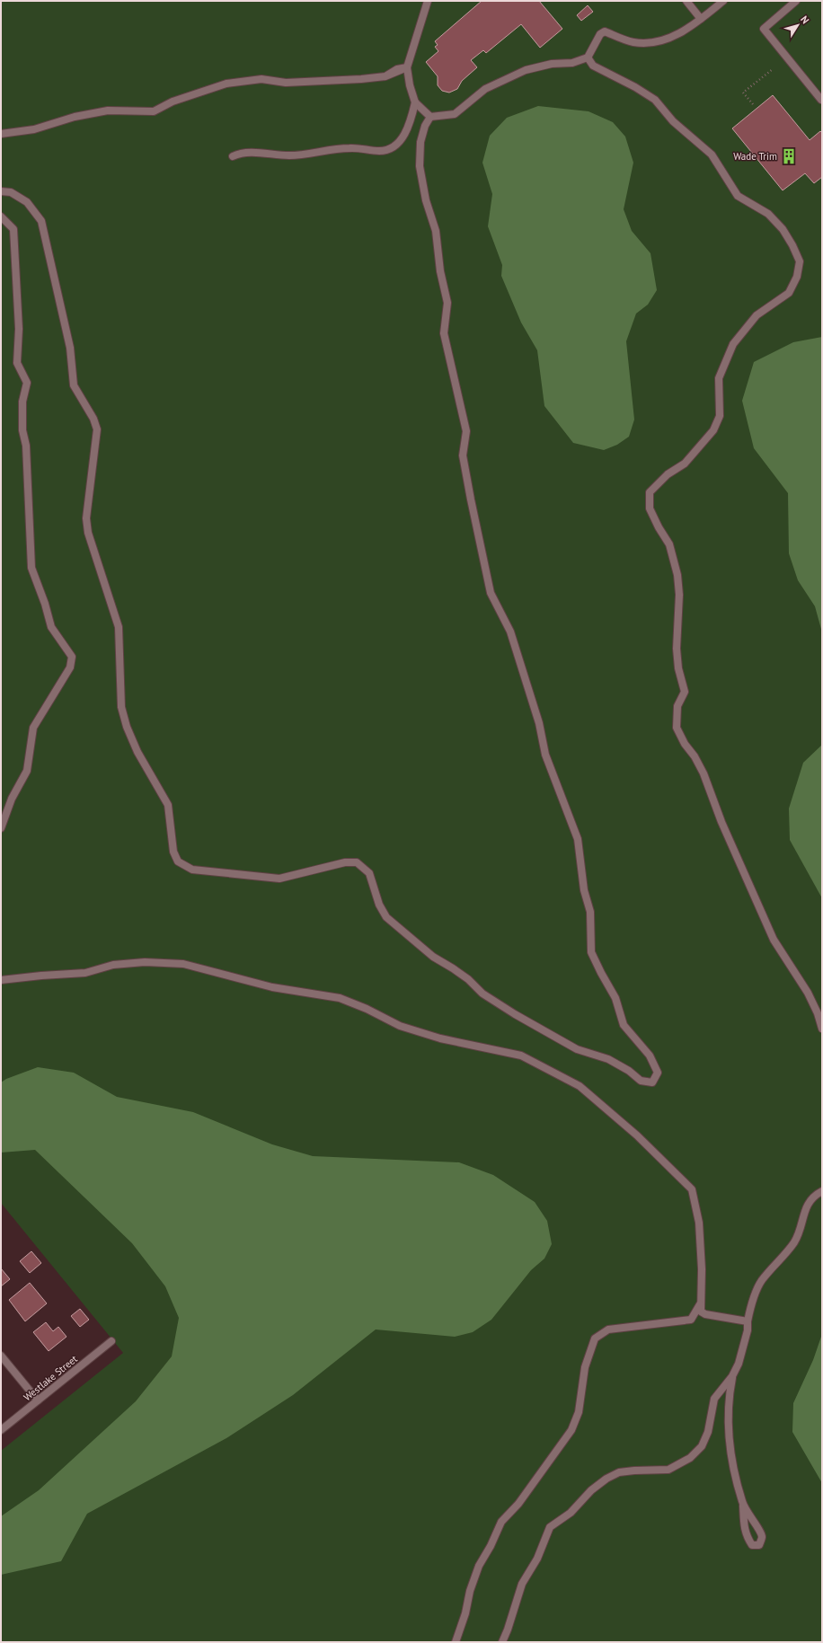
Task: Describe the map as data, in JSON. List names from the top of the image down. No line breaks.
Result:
{"streets":{"street":["Westlake Street"]},"places":{"building":["Wade Trim"]},"north":"top right"}
